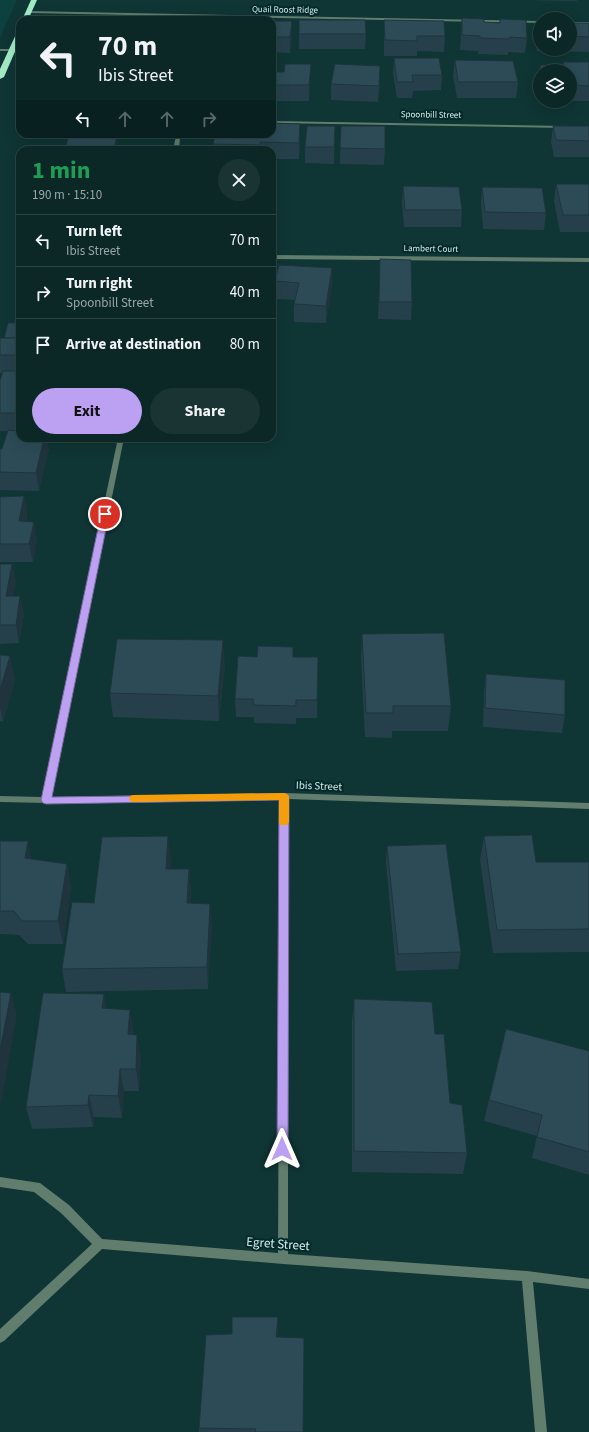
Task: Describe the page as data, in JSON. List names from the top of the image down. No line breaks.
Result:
{"streets":{"street":["Quail Roost Ridge","Spoonbill Street","Lambert Court","Ibis Street","Egret Street"]},"page":{"turn":["70 m","Ibis Street"],"heading":["1 min","190 m · 15:10"],"list":[{"name":"Turn left","note":"Ibis Street","value":"70 m"},{"name":"Turn right","note":"Spoonbill Street","value":"40 m"},{"name":"Arrive at destination","value":"80 m"}],"buttons":["Exit","Share"]}}
